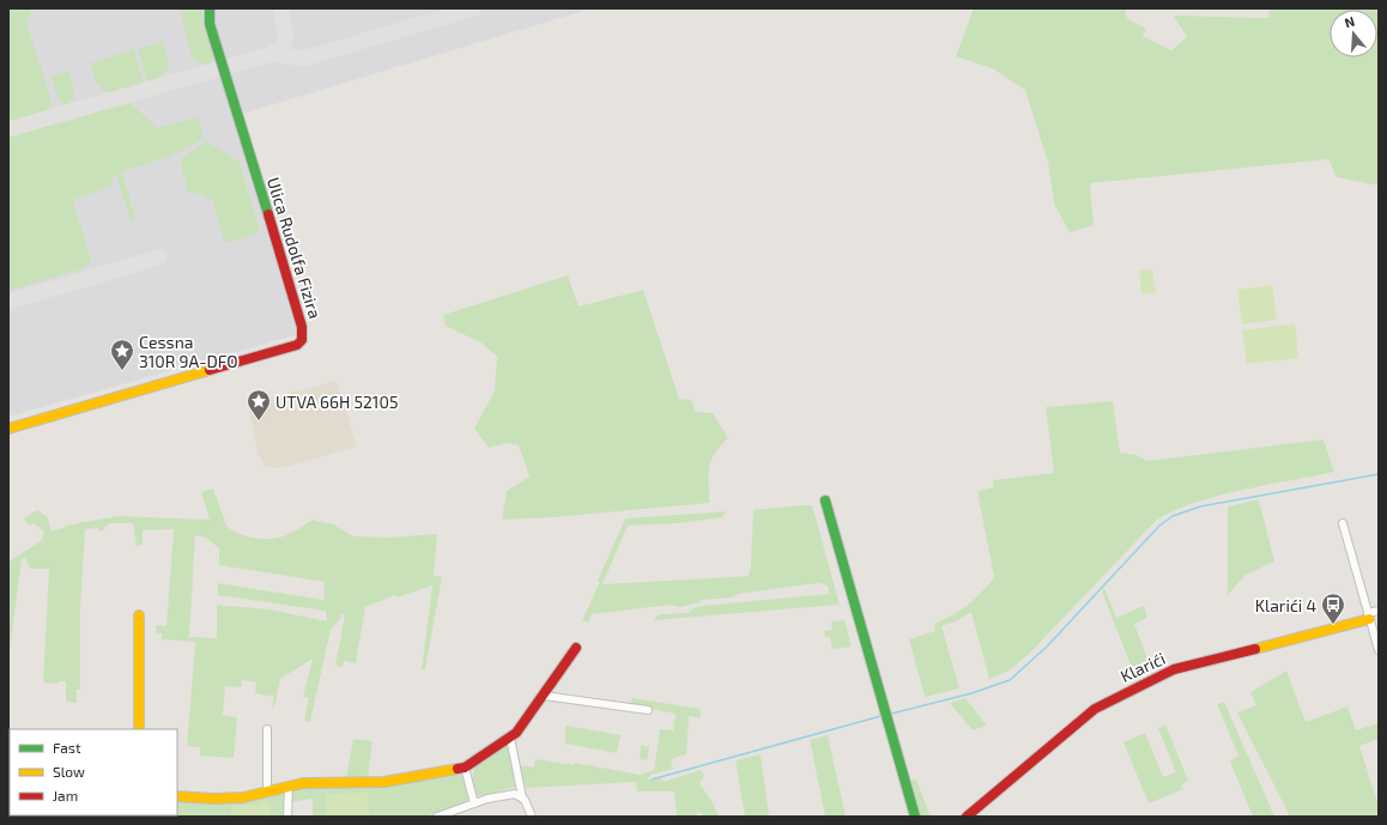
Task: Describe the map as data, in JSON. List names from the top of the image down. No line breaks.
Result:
{"streets":{"street":["Ulica Rudolfa Fizira","Klarići"]},"places":{"place":["Cessna 310R 9A-DFO","UTVA 66H 52105"],"bus stop":["Klarići 4"]},"legend":["Fast","Slow","Jam"],"north":"top"}
